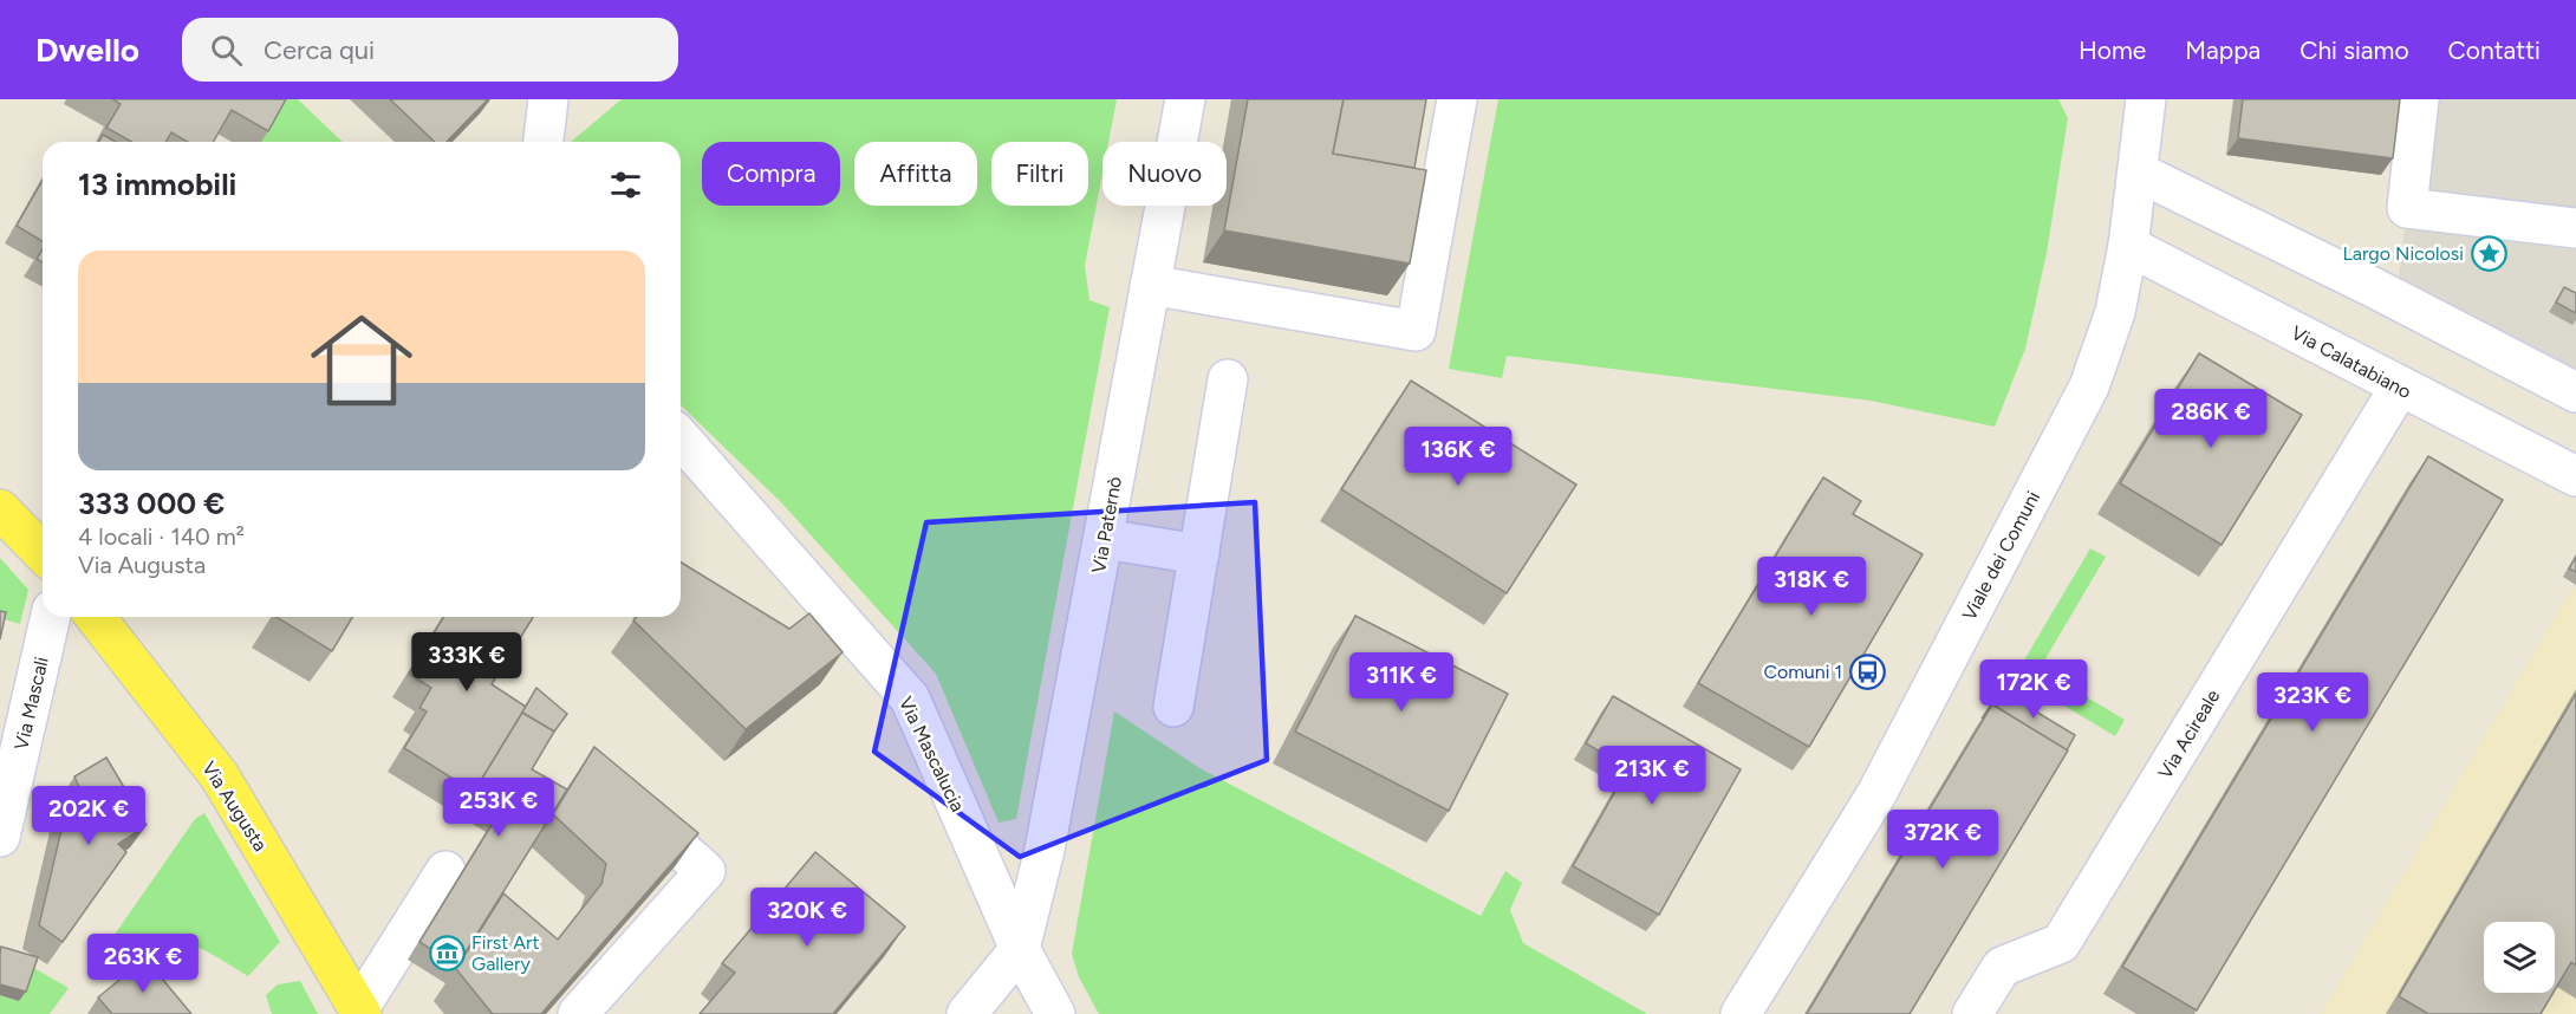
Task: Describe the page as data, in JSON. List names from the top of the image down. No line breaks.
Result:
{"streets":{"main road":["Via Augusta"],"street":["Via Calatabiano","Via Paternò","Viale dei Comuni","Via Mascali","Via Acireale","Via Mascalucia"]},"crossings":[["Via Calatabiano","Viale dei Comuni"],["Via Calatabiano","Via Acireale"],["Via Paternò","Via Mascalucia"]],"places":{"place":["Largo Nicolosi"],"bus stop":["Comuni 1"],"museum":["First Art Gallery"]},"page":{"header":"Dwello","search":"Cerca qui","nav":["Home","Mappa","Chi siamo","Contatti"],"chip":["Compra","Affitta","Filtri","Nuovo"],"heading":"13 immobili","list":[{"name":"333 000 €","note":"4 locali · 140 m² · Via Augusta"}],"price":["286K €","136K €","318K €","333K €","311K €","172K €","323K €","213K €","253K €","202K €","372K €","320K €","263K €"]}}
